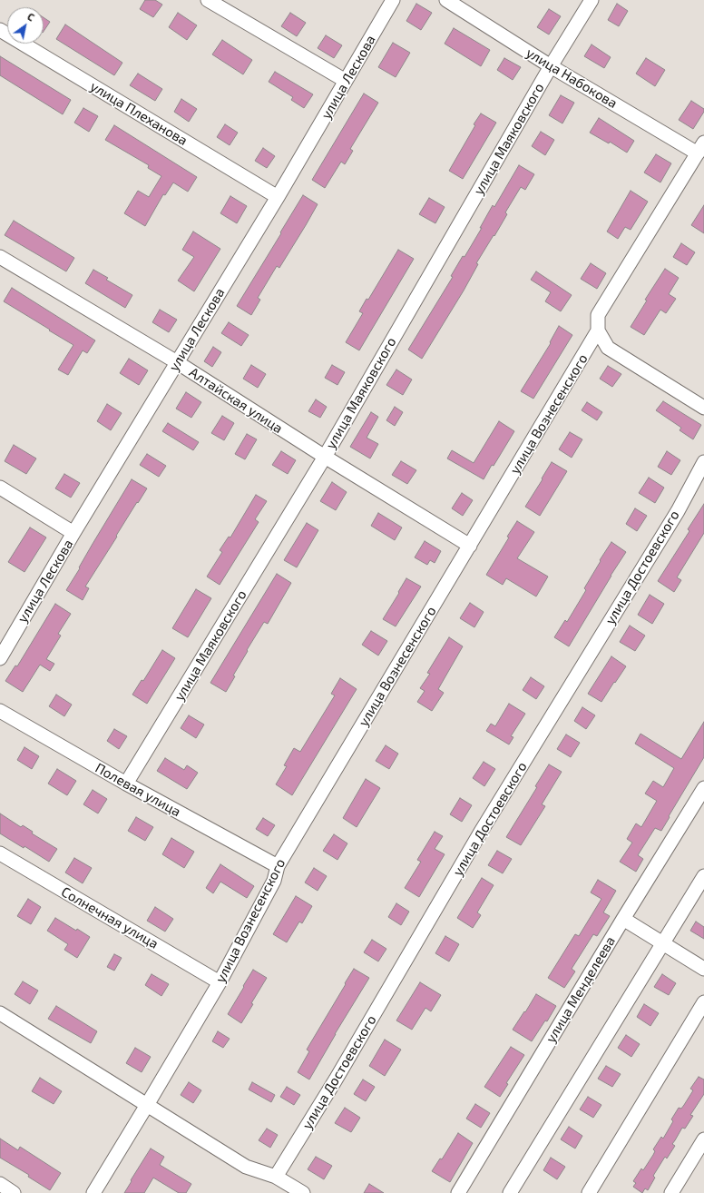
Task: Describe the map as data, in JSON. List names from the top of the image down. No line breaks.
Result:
{"streets":{"street":["улица Лескова","улица Набокова","улица Плеханова","улица Маяковского","Алтайская улица","улица Вознесенского","улица Достоевского","Полевая улица","Солнечная улица","улица Менделеева"]},"crossings":[["улица Лескова","улица Плеханова"],["улица Лескова","Алтайская улица"],["улица Набокова","улица Маяковского"],["улица Набокова","улица Вознесенского"],["улица Маяковского","Алтайская улица"],["улица Маяковского","Полевая улица"],["Алтайская улица","улица Вознесенского"],["улица Вознесенского","Полевая улица"],["улица Вознесенского","Солнечная улица"]],"north":"top right"}
